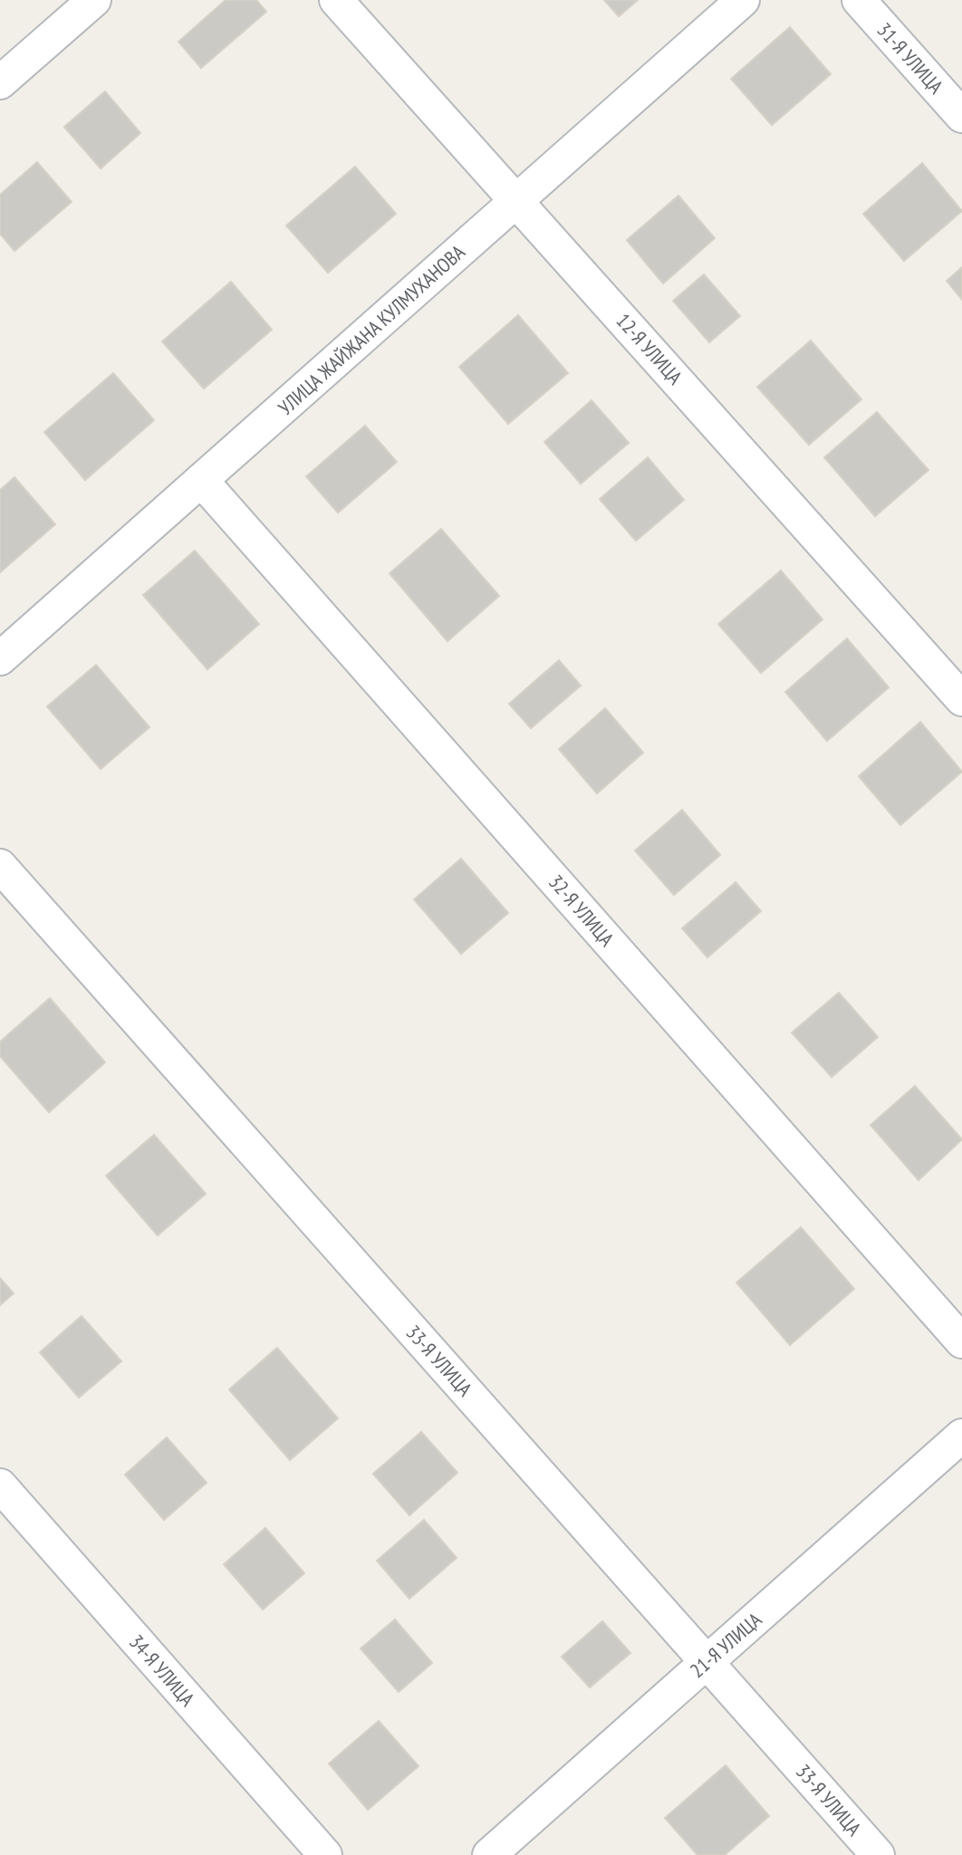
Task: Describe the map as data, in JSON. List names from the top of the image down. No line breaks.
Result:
{"streets":{"street":["31-Я УЛИЦА","УЛИЦА ЖАЙЖАНА КУЛМУХАНОВА","12-Я УЛИЦА","32-Я УЛИЦА","33-Я УЛИЦА","21-Я УЛИЦА","34-Я УЛИЦА"]},"crossings":[["УЛИЦА ЖАЙЖАНА КУЛМУХАНОВА","12-Я УЛИЦА"],["УЛИЦА ЖАЙЖАНА КУЛМУХАНОВА","32-Я УЛИЦА"],["33-Я УЛИЦА","21-Я УЛИЦА"]]}
